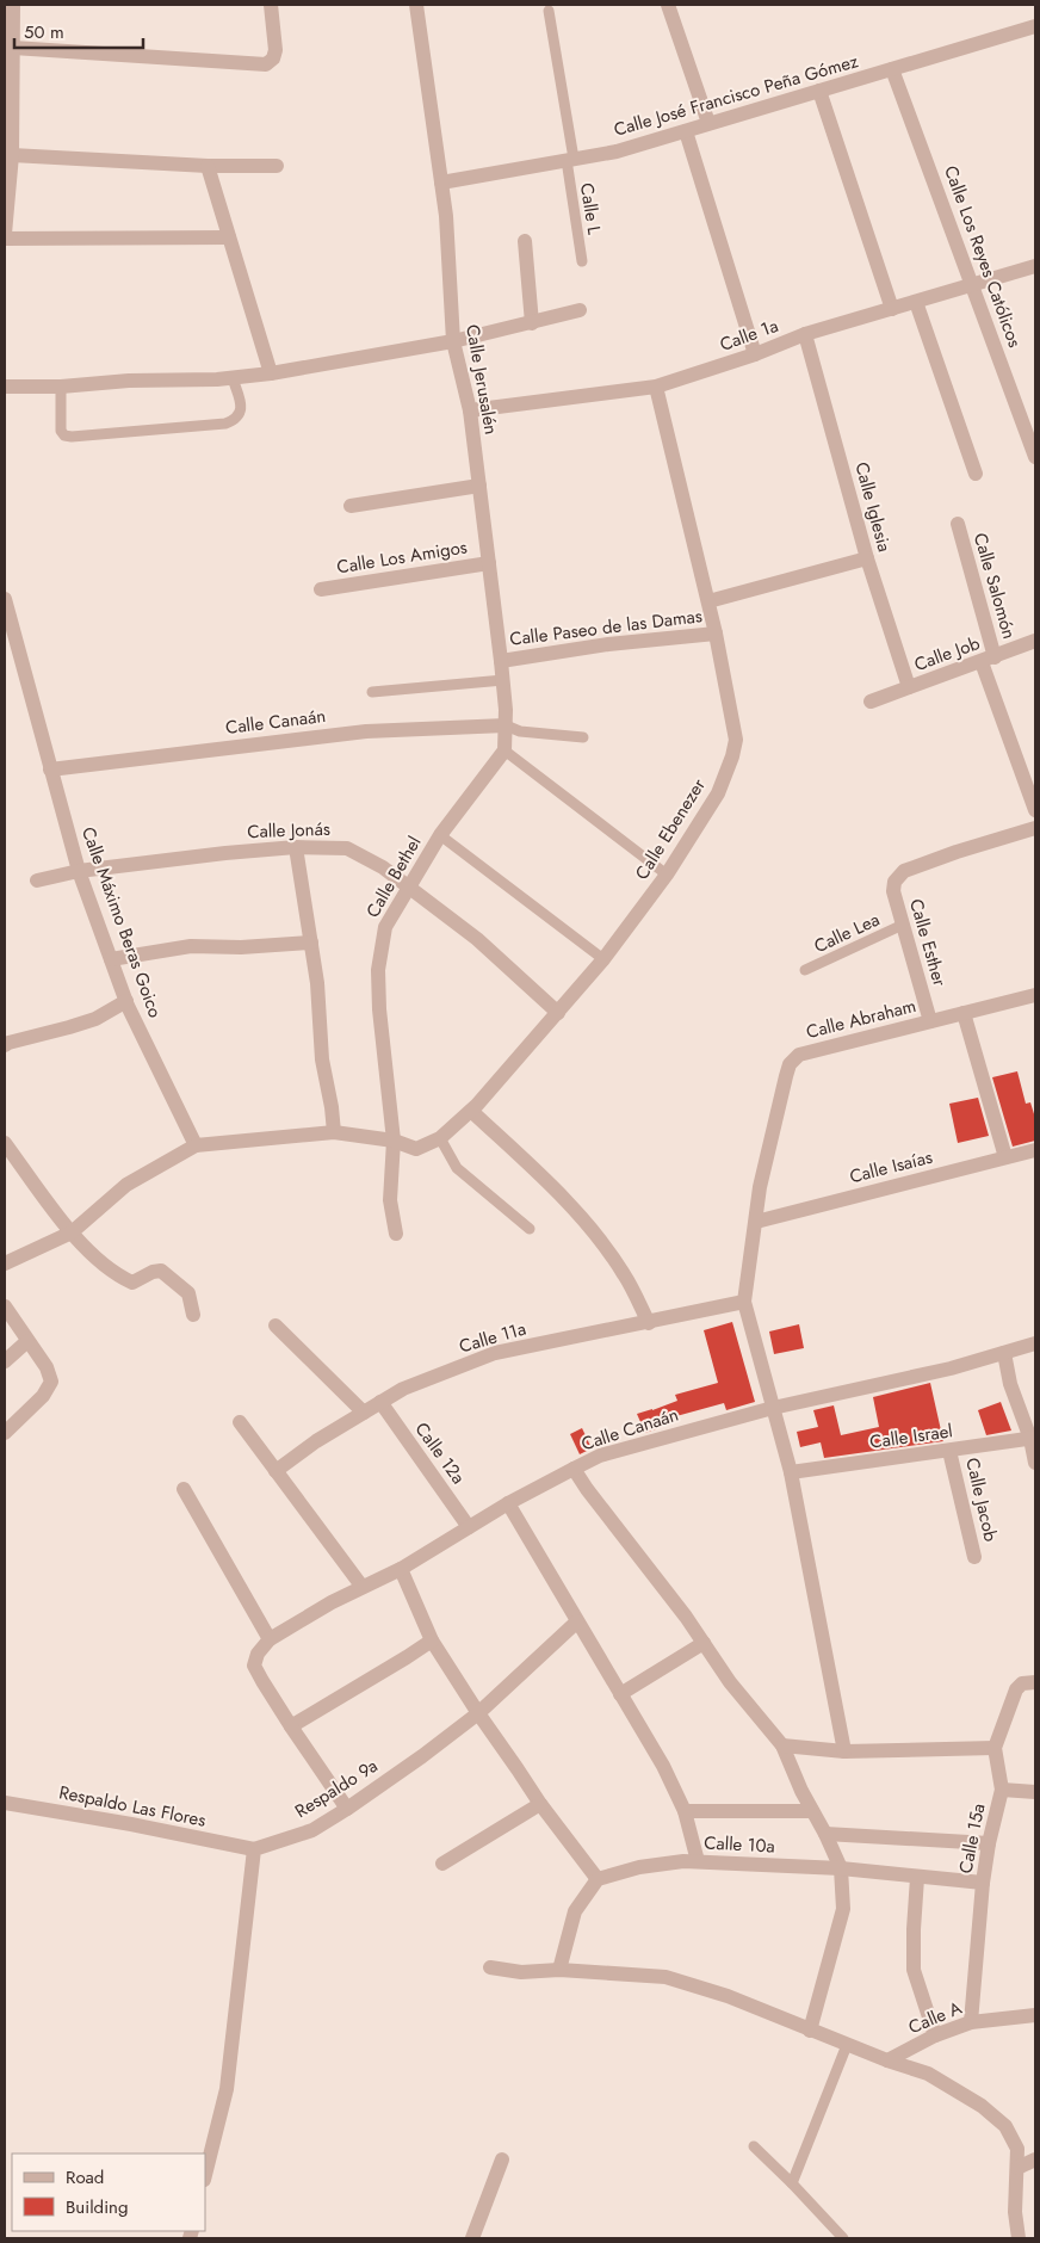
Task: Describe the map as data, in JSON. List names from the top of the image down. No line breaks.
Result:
{"streets":{"street":["Calle José Francisco Peña Gómez","Calle Los Reyes Católicos","Calle 1a","Calle Jerusalén","Calle Iglesia","Calle Los Amigos","Calle Salomón","Calle Paseo de las Damas","Calle Job","Calle Canaán","Calle Ebenezer","Calle Jonás","Calle Bethel","Calle Máximo Beras Goico","Calle Esther","Calle Abraham","Calle Isaías","Calle 11a","Calle Israel","Calle 12a","Calle Jacob","Respaldo 9a","Respaldo Las Flores","Calle 15a","Calle 10a","Calle A"],"lane":["Calle L","Calle Lea"]},"crossings":[["Calle José Francisco Peña Gómez","Calle L"],["Calle José Francisco Peña Gómez","Calle Los Reyes Católicos"],["Calle José Francisco Peña Gómez","Calle Jerusalén"],["Calle Los Reyes Católicos","Calle 1a"],["Calle 1a","Calle Jerusalén"],["Calle 1a","Calle Iglesia"],["Calle 1a","Calle Ebenezer"],["Calle Jerusalén","Calle Los Amigos"],["Calle Jerusalén","Calle Paseo de las Damas"],["Calle Jerusalén","Calle Canaán"],["Calle Iglesia","Calle Job"],["Calle Salomón","Calle Job"],["Calle Paseo de las Damas","Calle Ebenezer"],["Calle Canaán","Calle Máximo Beras Goico"],["Calle Canaán","Calle 12a"],["Calle Ebenezer","Calle Jonás"],["Calle Ebenezer","Calle Bethel"],["Calle Ebenezer","Calle Máximo Beras Goico"],["Calle Jonás","Calle Bethel"],["Calle Jonás","Calle Máximo Beras Goico"],["Calle Lea","Calle Esther"],["Calle Esther","Calle Abraham"],["Calle Abraham","Calle Isaías"],["Calle 11a","Calle 12a"],["Calle Israel","Calle Jacob"],["Respaldo 9a","Respaldo Las Flores"],["Calle 15a","Calle 10a"],["Calle 15a","Calle A"]],"legend":["Road","Building"],"scale_bar":"50 m"}
